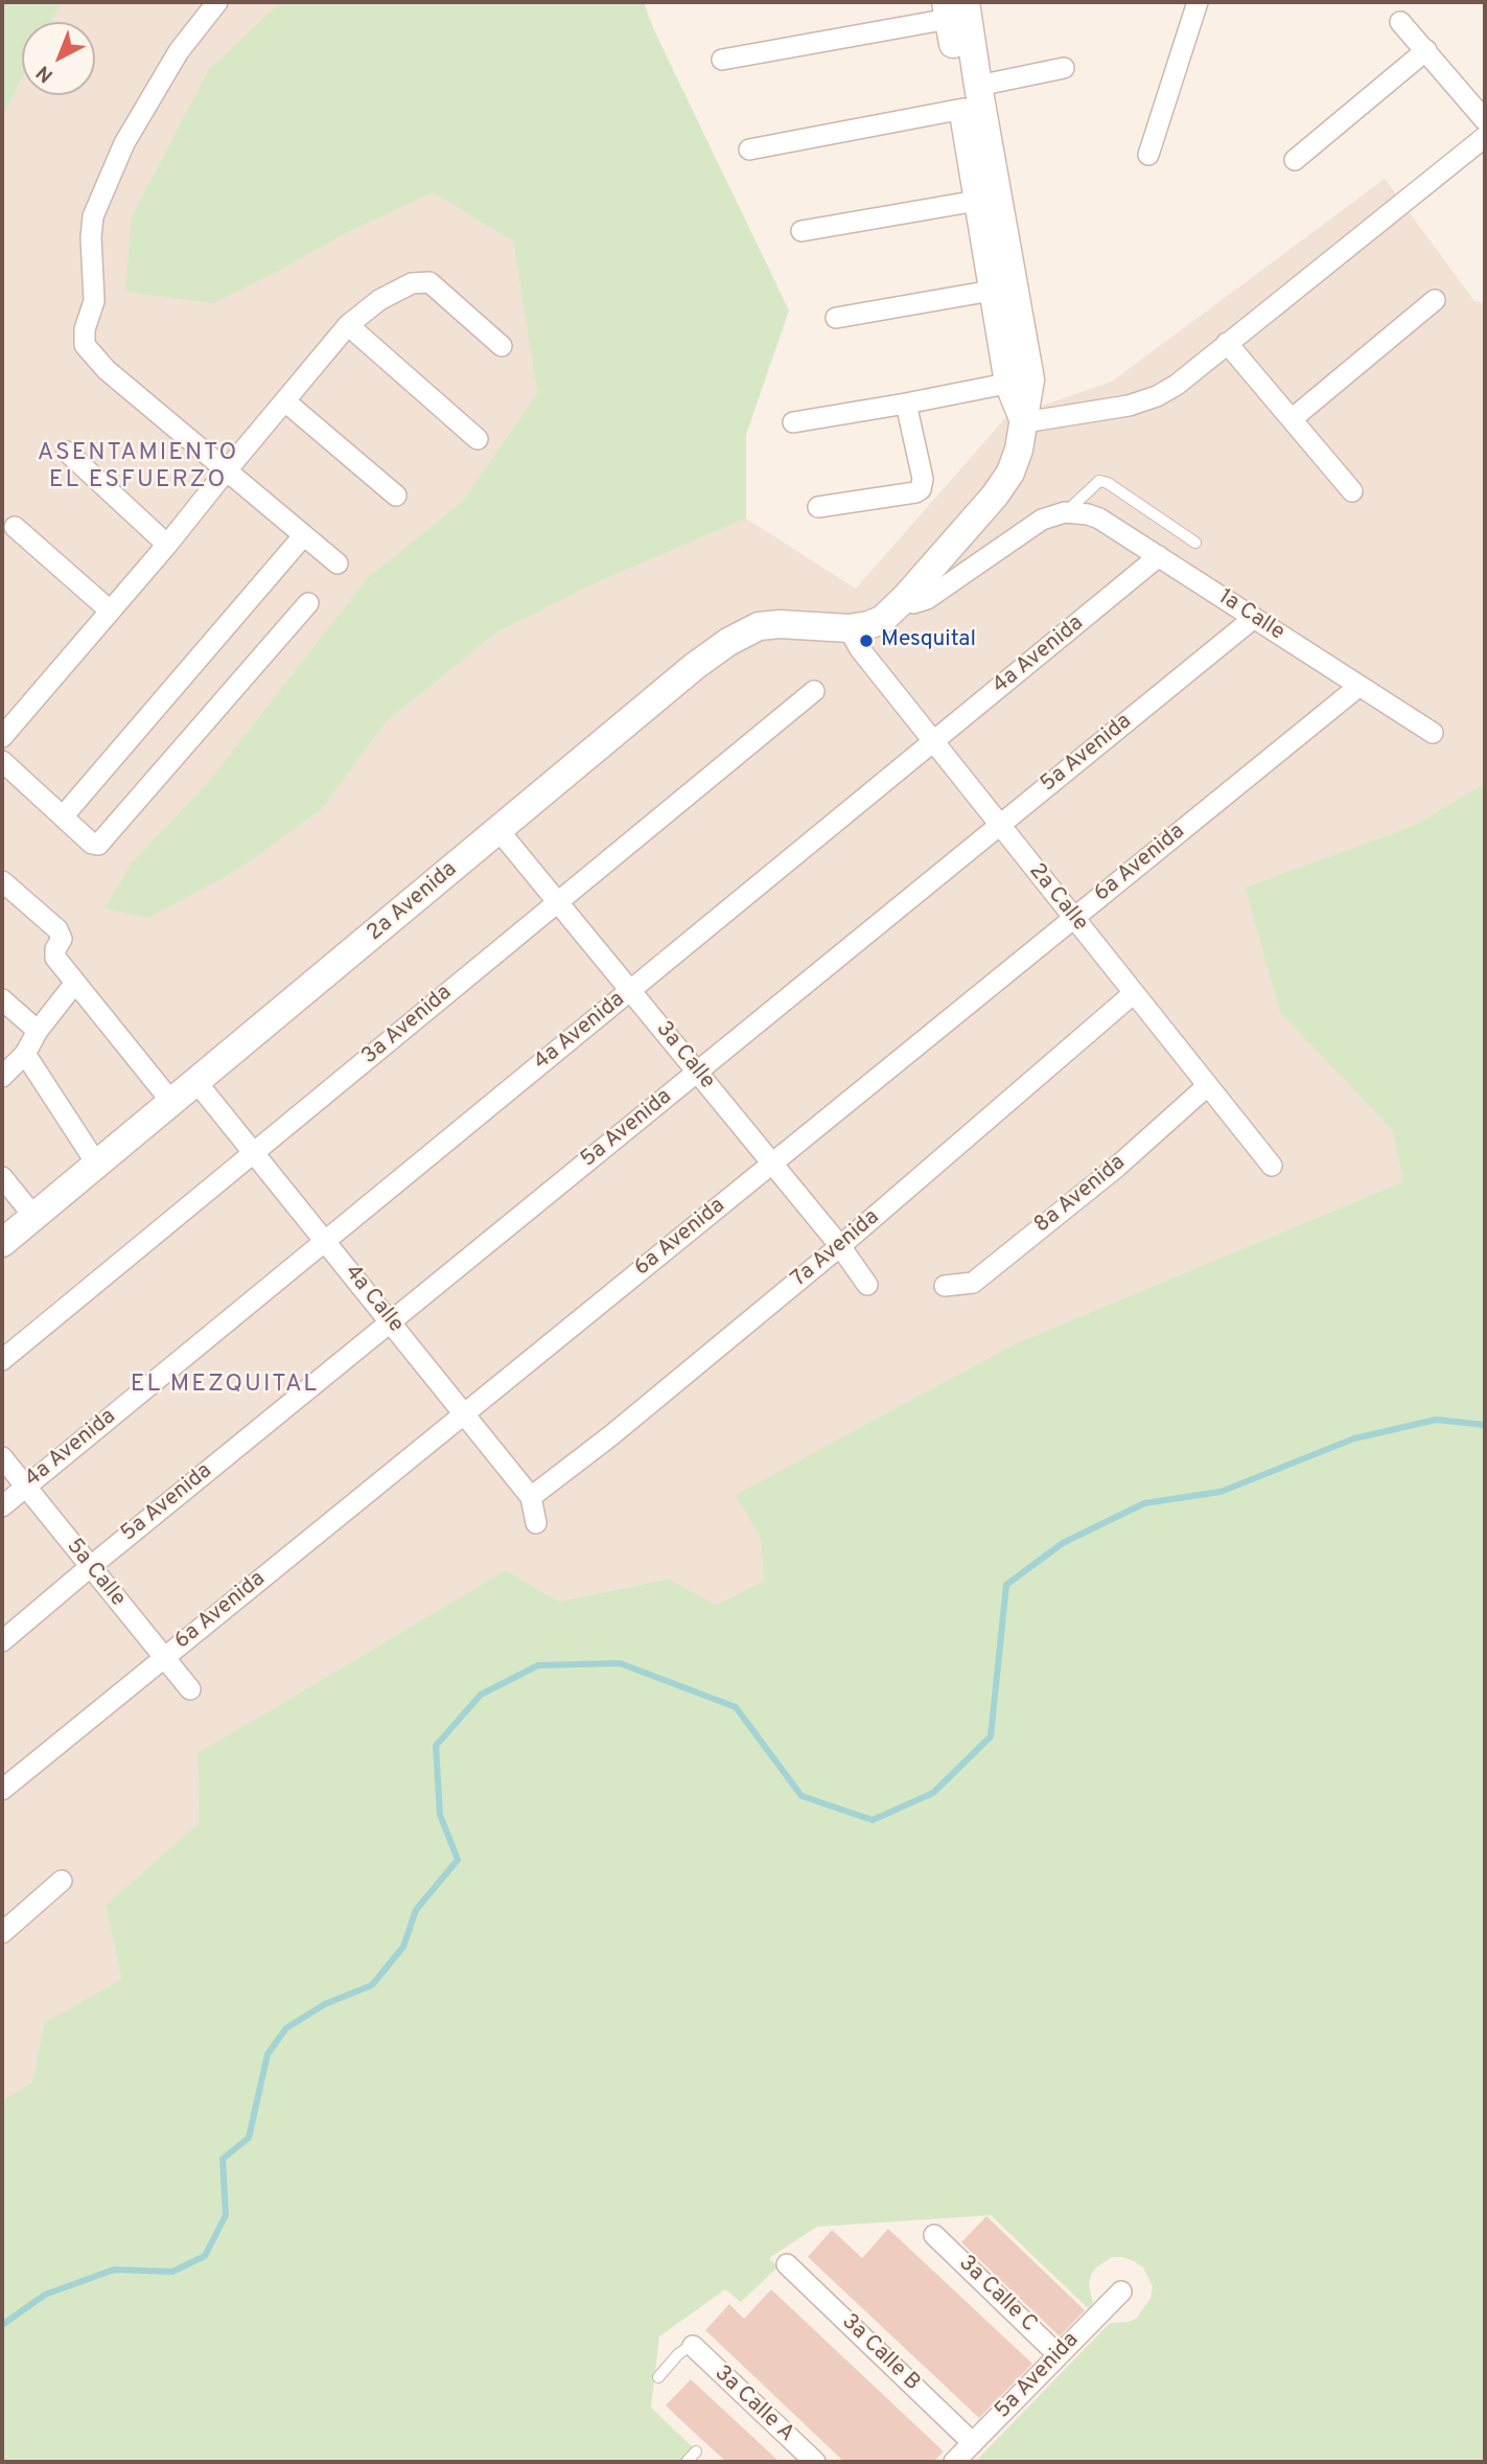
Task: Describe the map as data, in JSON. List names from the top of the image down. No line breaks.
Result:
{"streets":{"main road":["2a Avenida"],"street":["1a Calle","4a Avenida","5a Avenida","6a Avenida","2a Calle","3a Avenida","3a Calle","8a Avenida","7a Avenida","4a Calle","5a Calle","3a Calle C","3a Calle B","3a Calle A"]},"crossings":[["1a Calle","4a Avenida"],["1a Calle","5a Avenida"],["1a Calle","6a Avenida"],["4a Avenida","2a Calle"],["4a Avenida","3a Calle"],["4a Avenida","4a Calle"],["4a Avenida","5a Calle"],["5a Avenida","2a Calle"],["5a Avenida","3a Calle"],["5a Avenida","4a Calle"],["5a Avenida","5a Calle"],["5a Avenida","3a Calle C"],["5a Avenida","3a Calle B"],["6a Avenida","2a Calle"],["6a Avenida","3a Calle"],["6a Avenida","4a Calle"],["6a Avenida","5a Calle"],["2a Calle","2a Avenida"],["2a Calle","8a Avenida"],["2a Calle","7a Avenida"],["2a Avenida","3a Calle"],["2a Avenida","4a Calle"],["3a Avenida","3a Calle"],["3a Avenida","4a Calle"],["3a Calle","7a Avenida"],["7a Avenida","4a Calle"]],"districts":["ASENTAMIENTO EL ESFUERZO","EL MEZQUITAL"],"places":["Mesquital"],"north":"bottom left"}
